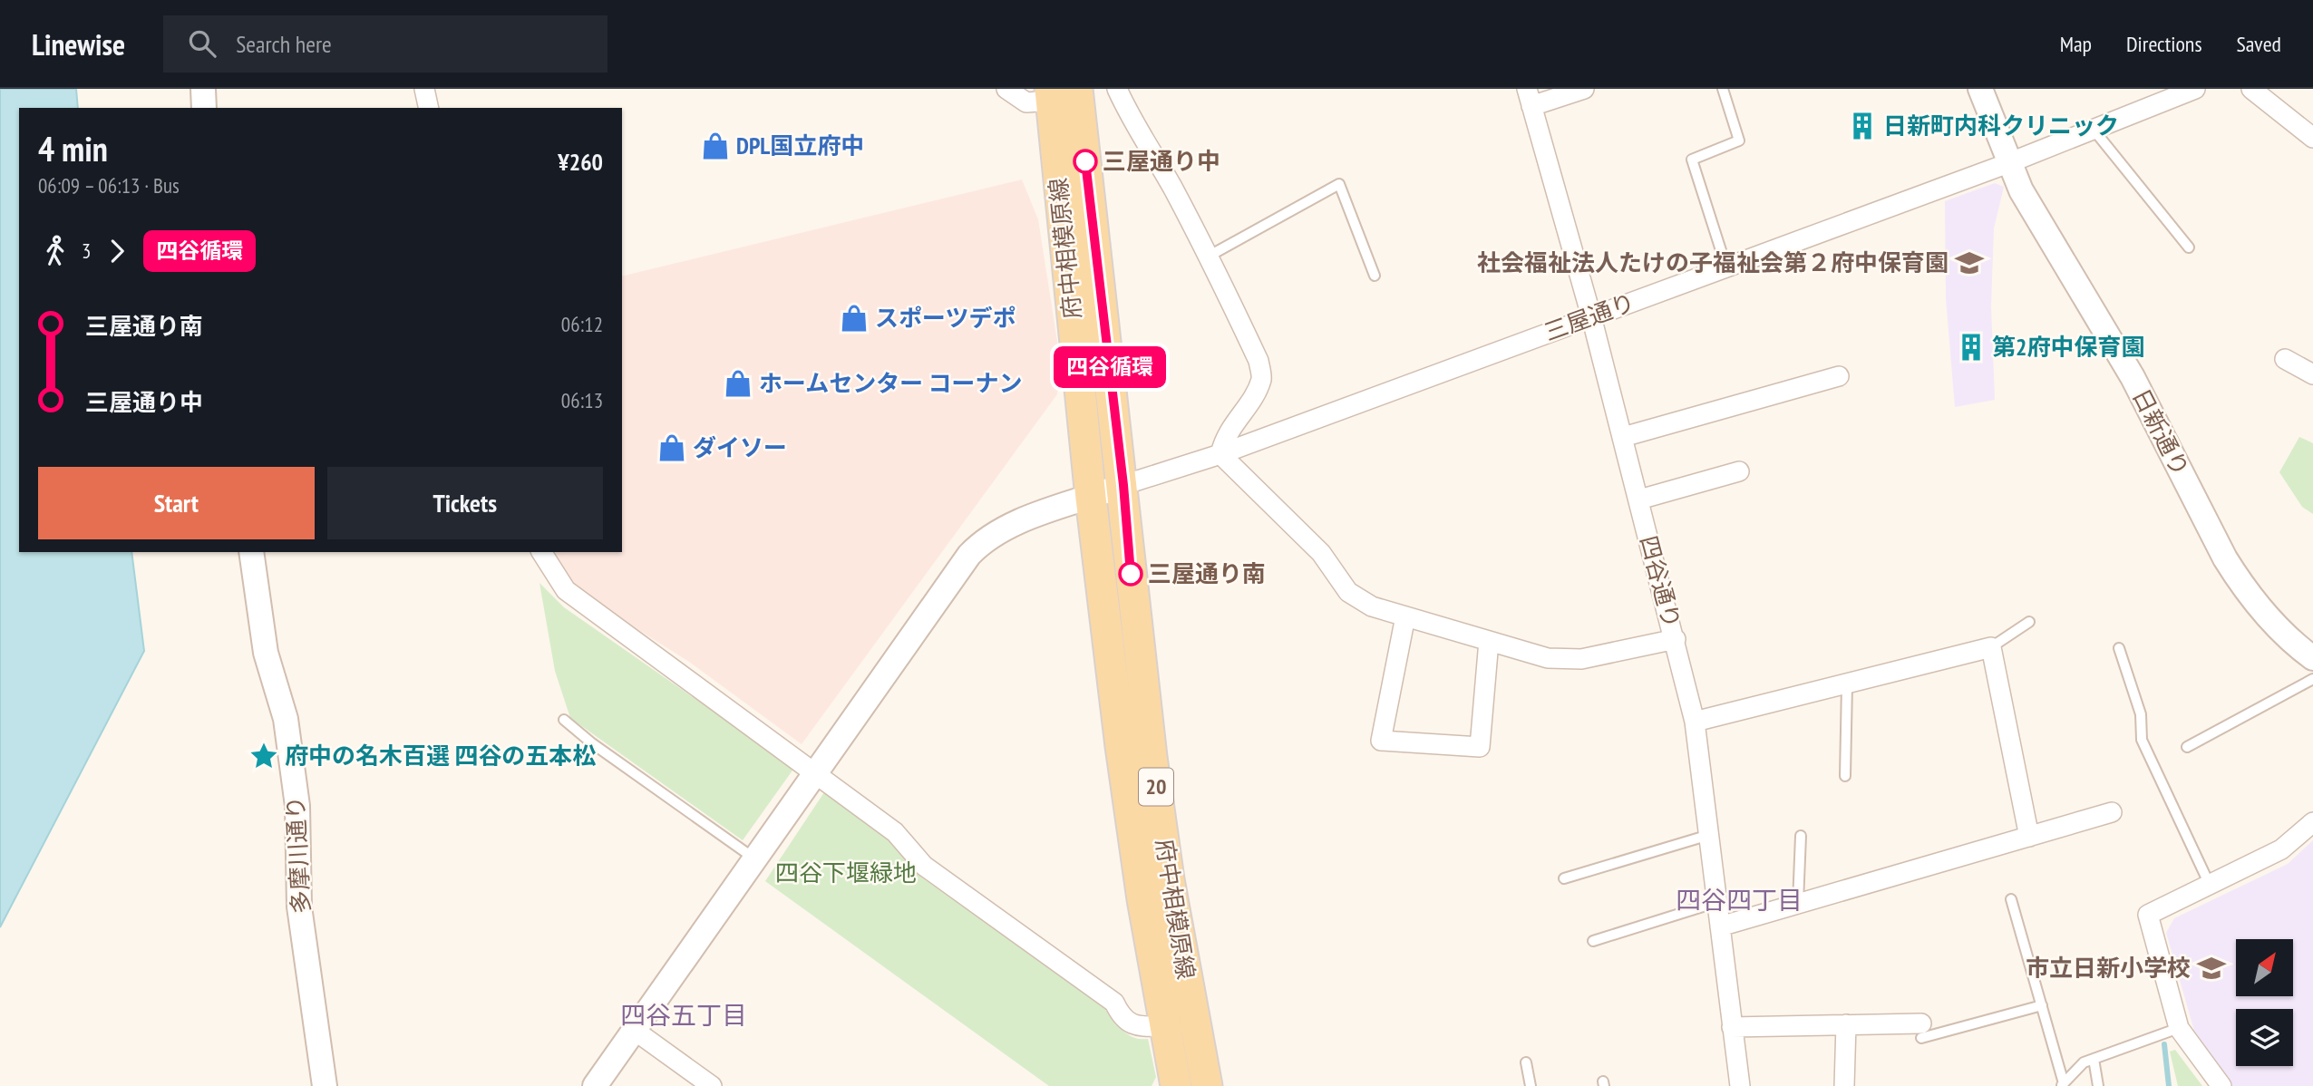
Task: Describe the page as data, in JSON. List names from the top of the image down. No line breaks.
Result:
{"streets":{"main road":["府中相模原線","20"],"street":["三屋通り","日新通り","四谷通り","多摩川通り"]},"crossings":[["府中相模原線","三屋通り"],["三屋通り","日新通り"],["三屋通り","四谷通り"]],"districts":["四谷四丁目","四谷五丁目"],"parks":["四谷下堰緑地"],"places":{"building":["日新町内科クリニック","第2府中保育園"],"shop":["DPL国立府中","スポーツデポ","ホームセンター コーナン","ダイソー"],"other":["三屋通り中","三屋通り南"],"school or university":["社会福祉法人たけの子福祉会第２府中保育園","市立日新小学校"],"place":["府中の名木百選 四谷の五本松"]},"lines":["bus line 四谷循環"],"north":"top right","page":{"header":"Linewise","search":"Search here","nav":["Map","Directions","Saved"],"on_map":"四谷循環","heading":["4 min","06:09 – 06:13 · Bus","¥260"],"legs":["3","四谷循環"],"list":[{"name":"三屋通り南","value":"06:12"},{"name":"三屋通り中","value":"06:13"}],"buttons":["Start","Tickets"]}}
